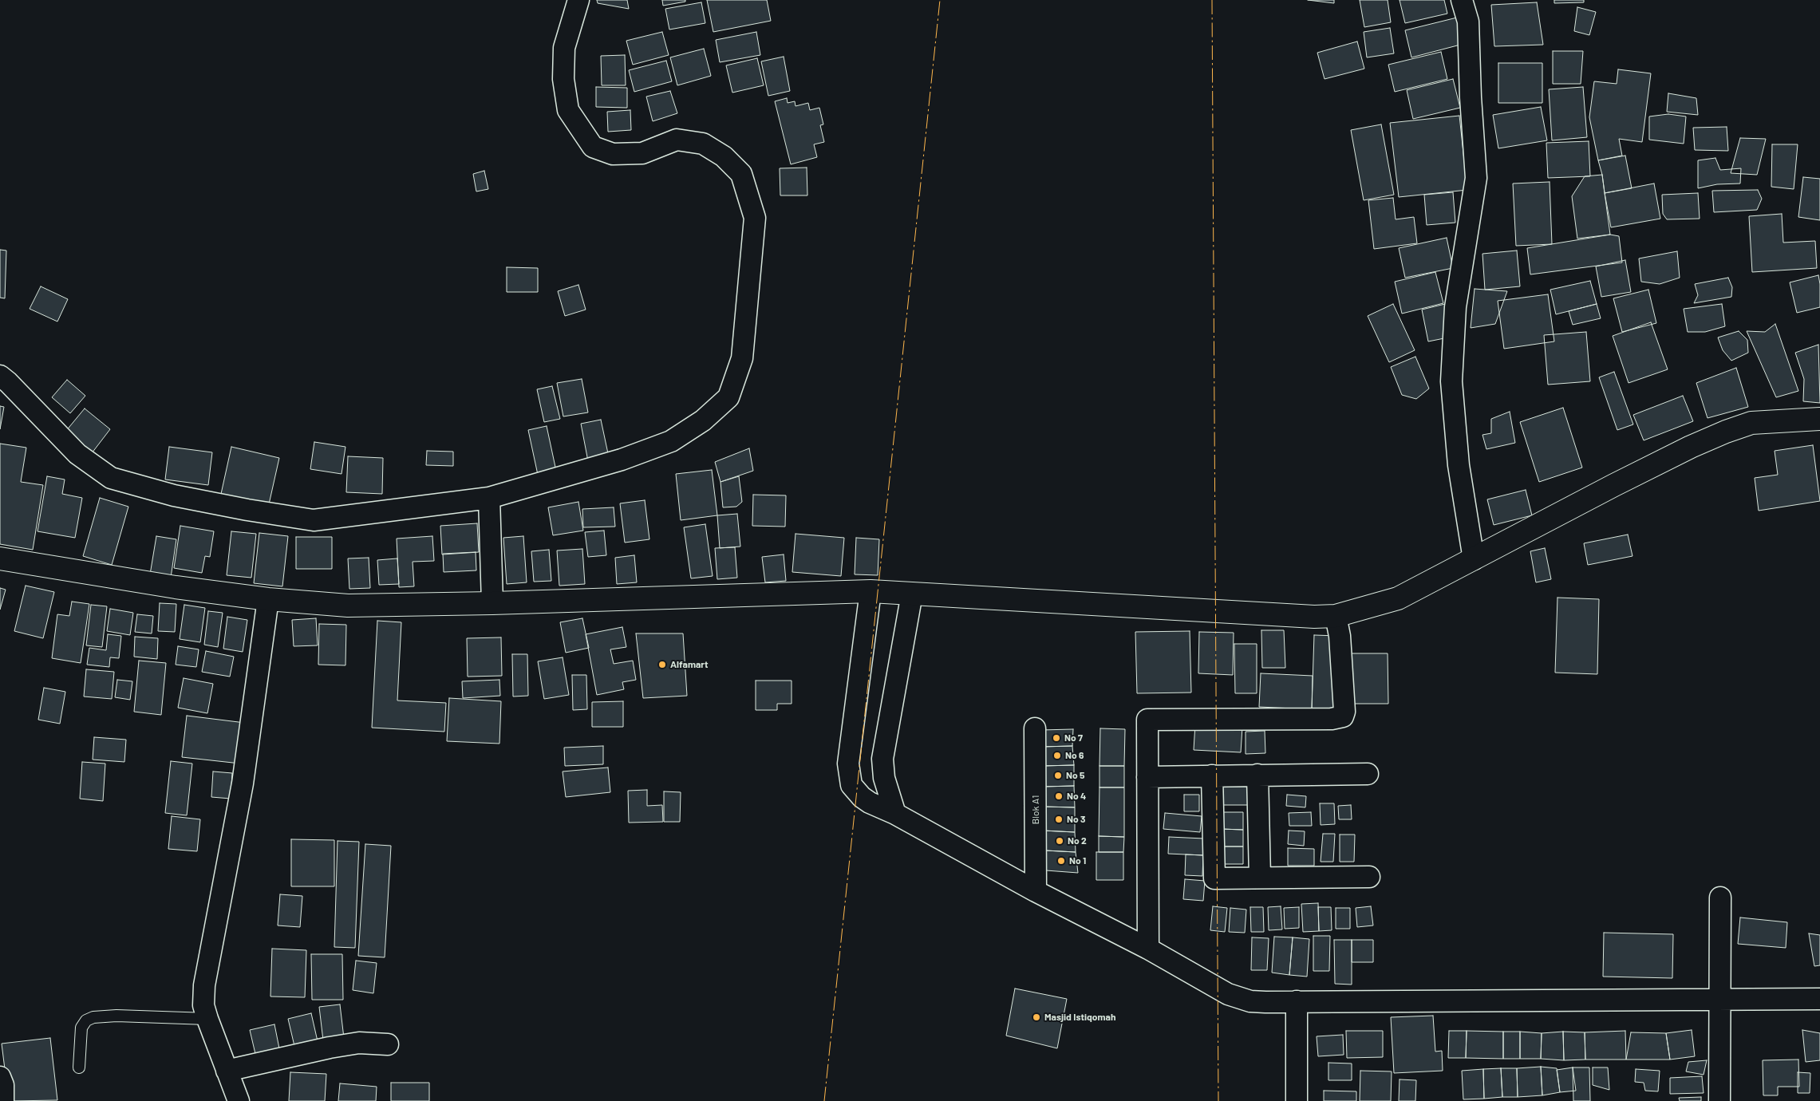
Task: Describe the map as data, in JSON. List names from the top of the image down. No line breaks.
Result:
{"streets":{"street":["Blok A1"]},"places":["Alfamart","No 7","No 6","No 5","No 4","No 3","No 2","No 1","Masjid Istiqomah"]}
